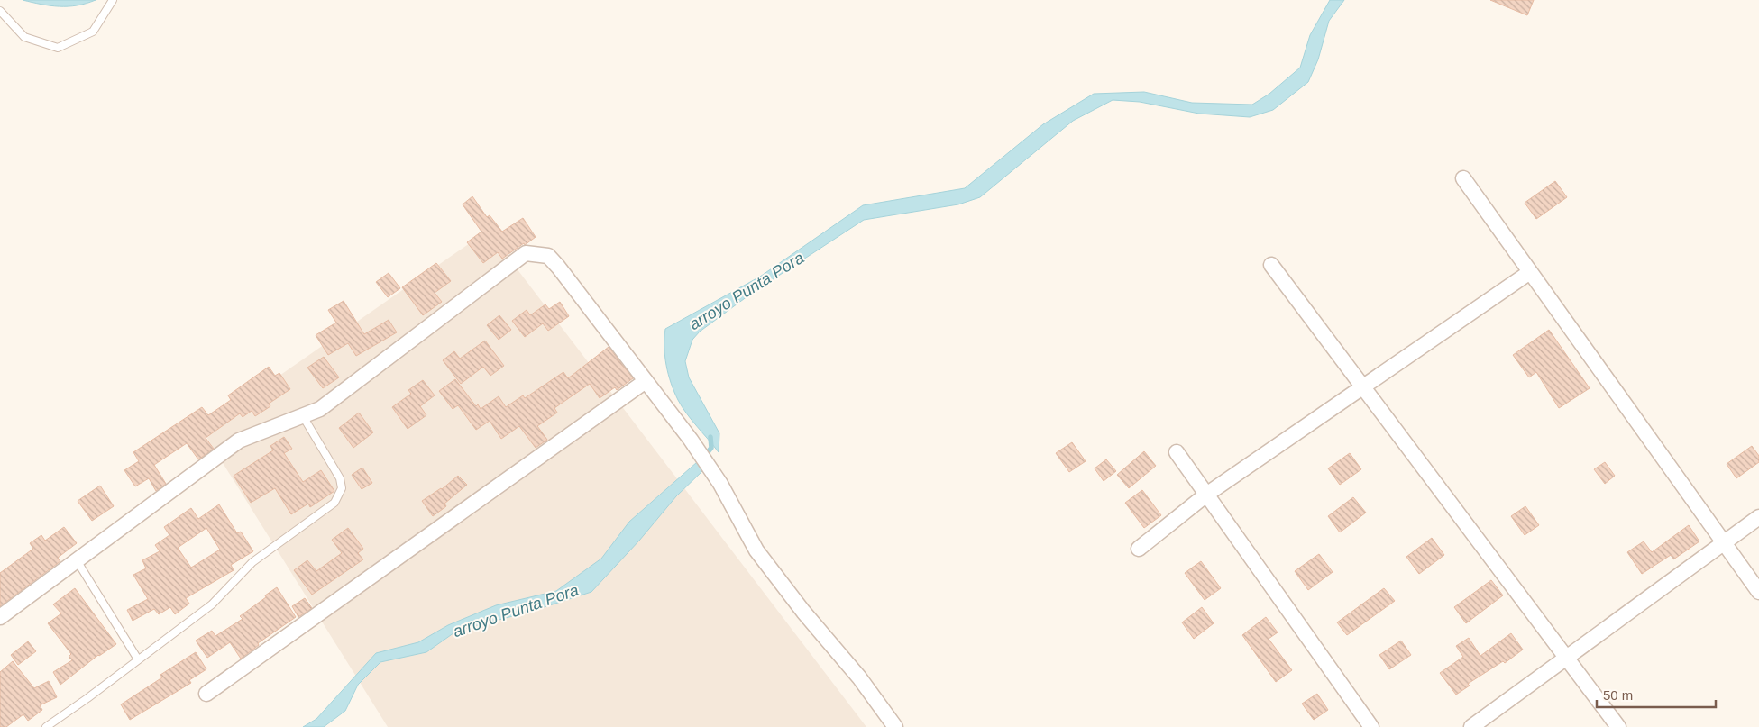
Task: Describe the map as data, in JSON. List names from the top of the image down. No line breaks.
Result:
{"water":["arroyo Punta Pora"],"scale_bar":"50 m"}
